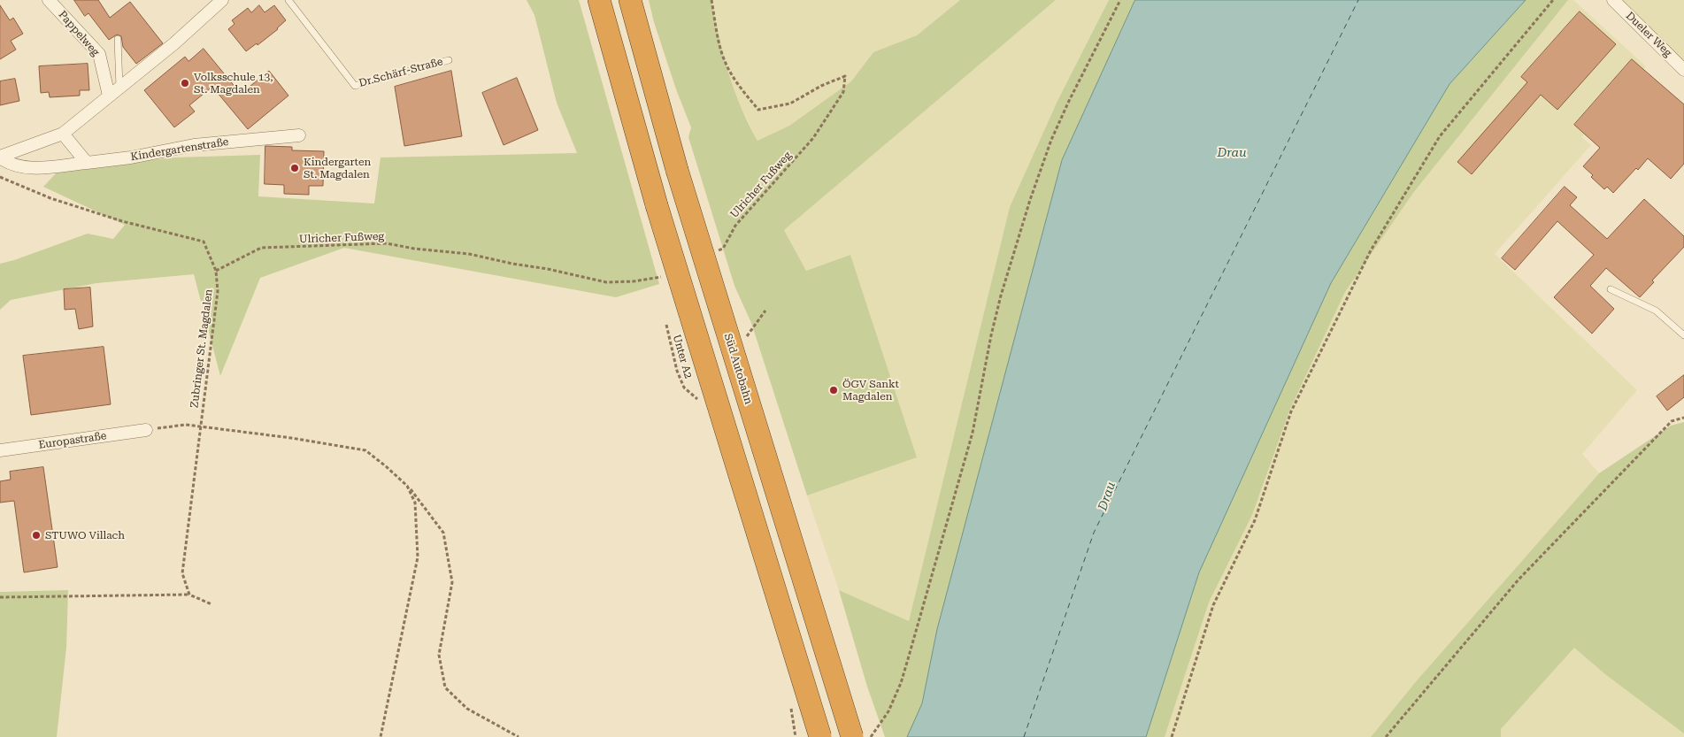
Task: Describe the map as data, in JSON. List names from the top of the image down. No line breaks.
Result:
{"streets":{"highway":["Süd Autobahn"],"street":["Pappelweg","Dueler Weg","Kindergartenstraße","Europastraße"],"lane":["Dr.Schärf-Straße"],"path":["Ulricher Fußweg","Zubringer St. Magdalen","Unter A2"]},"crossings":[["Ulricher Fußweg","Zubringer St. Magdalen"]],"water":["Drau"],"places":["Volksschule 13, St. Magdalen","Kindergarten St. Magdalen","ÖGV Sankt Magdalen","STUWO Villach"]}
